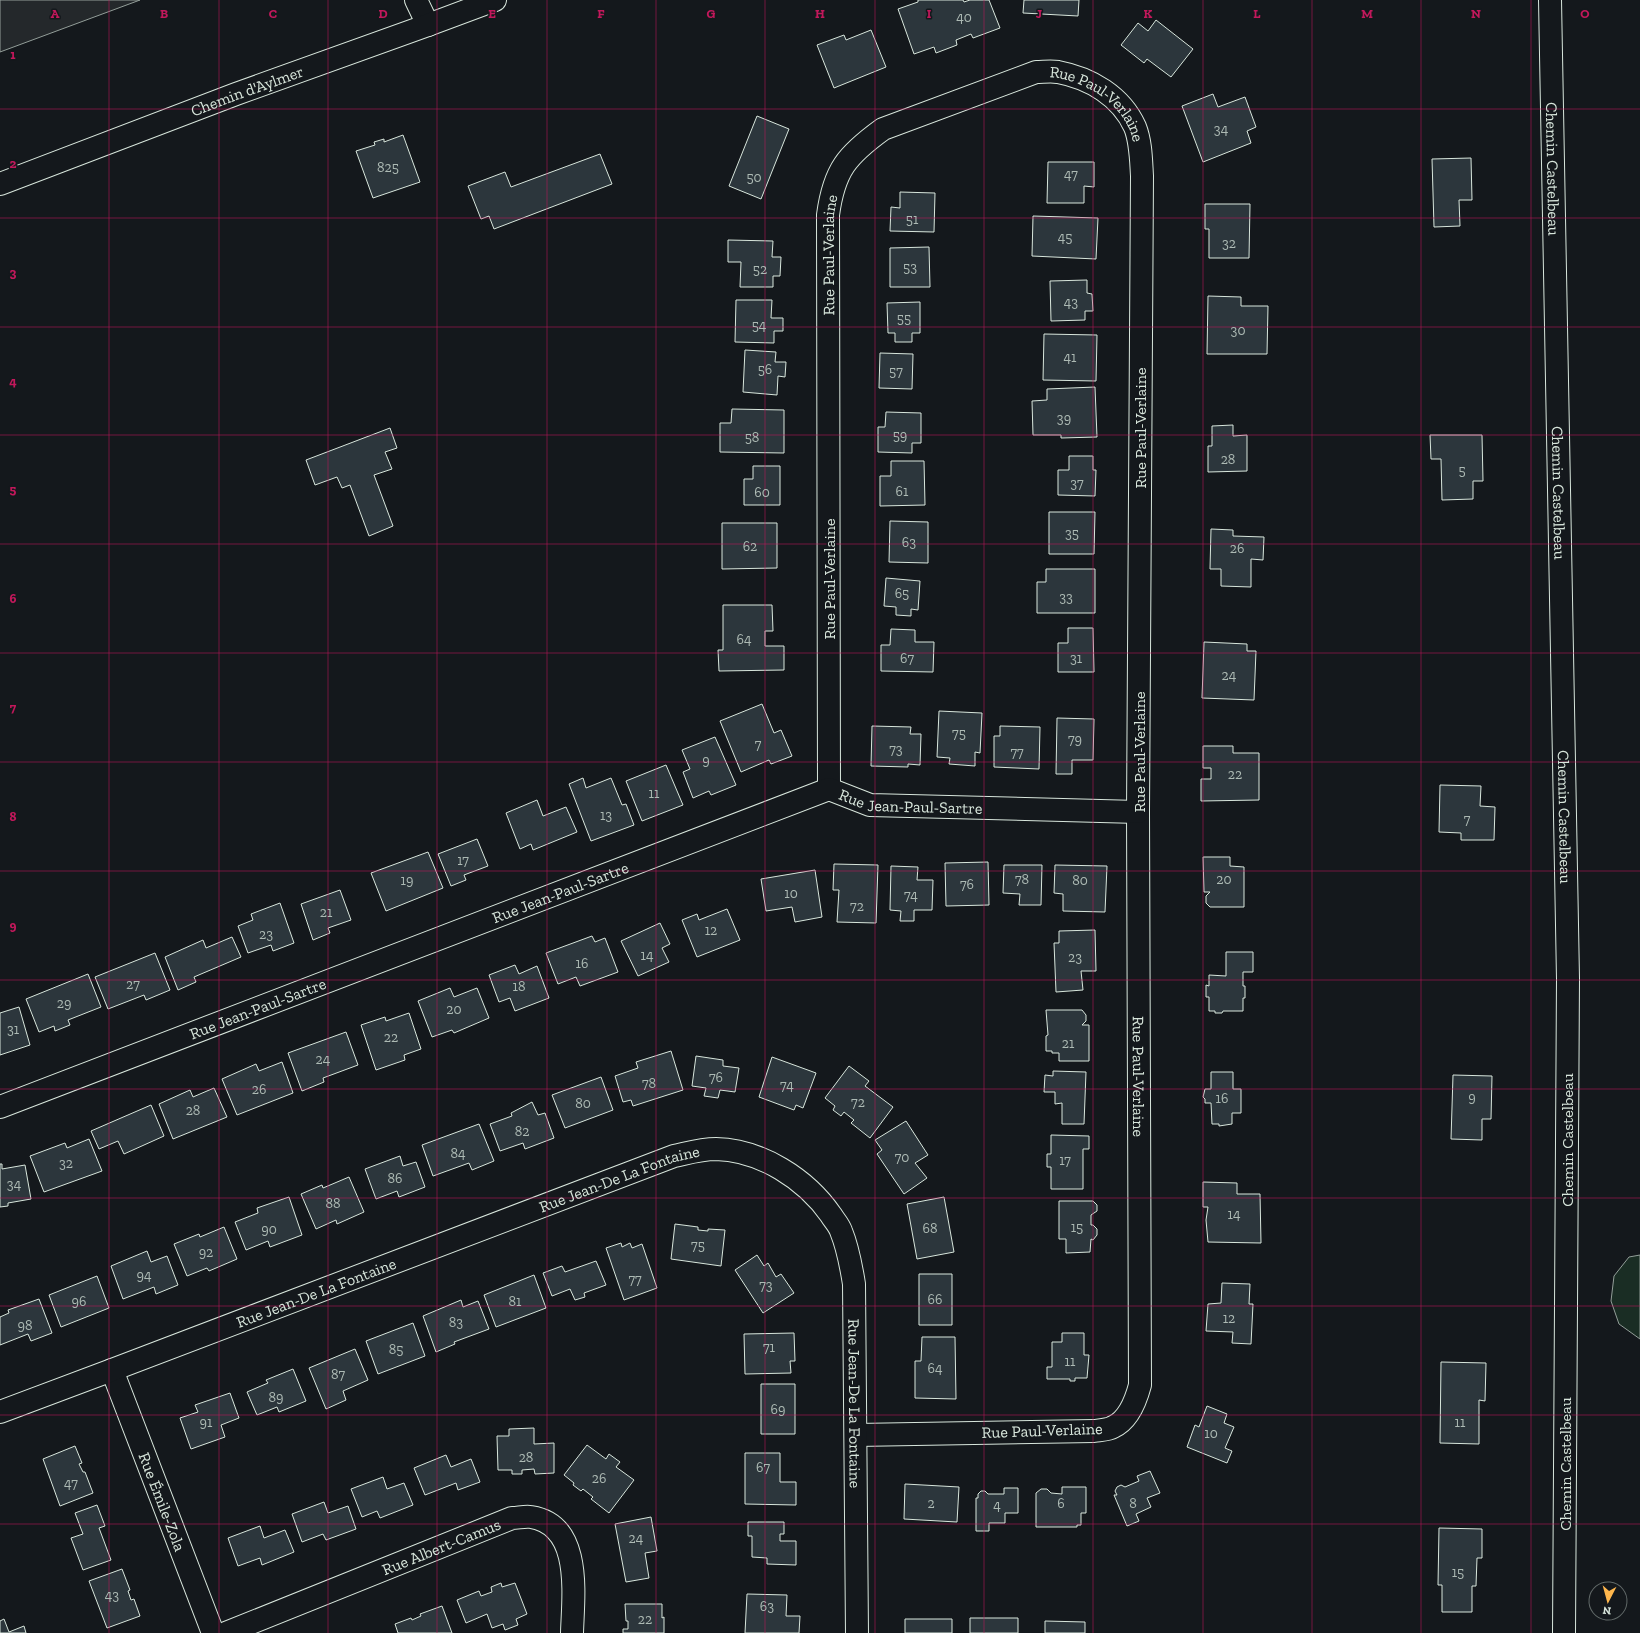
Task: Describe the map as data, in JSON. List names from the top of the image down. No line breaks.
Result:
{"streets":{"street":["Chemin d'Aylmer","Rue Paul-Verlaine","Chemin Castelbeau","Rue Jean-Paul-Sartre","Rue Jean-De La Fontaine","Rue Émile-Zola","Rue Albert-Camus"]},"crossings":[["Rue Paul-Verlaine","Rue Jean-Paul-Sartre"],["Rue Paul-Verlaine","Rue Jean-De La Fontaine"],["Rue Jean-De La Fontaine","Rue Émile-Zola"]],"house_numbers":["40","34","825","47","50","51","45","32","53","52","43","55","54","30","41","56","57","39","59","58","28","5","37","61","60","35","63","62","26","65","33","64","67","31","24","75","79","7","73","77","9","22","11","13","7","17","78","20","19","80","76","10","74","72","21","12","23","14","23","16","27","18","29","20","31","22","21","24","76","78","74","26","9","16","72","80","28","82","84","70","17","32","86","34","88","14","15","68","90","75","92","94","77","73","66","96","81","12","83","98","71","85","11","64","87","89","69","91","11","10","28","67","26","47","2","6","8","4","24","15","43","63","22"],"north":"bottom","grid":{"columns":["A","B","C","D","E","F","G","H","I","J","K","L","M","N","O"],"rows":["1","2","3","4","5","6","7","8","9"]}}
